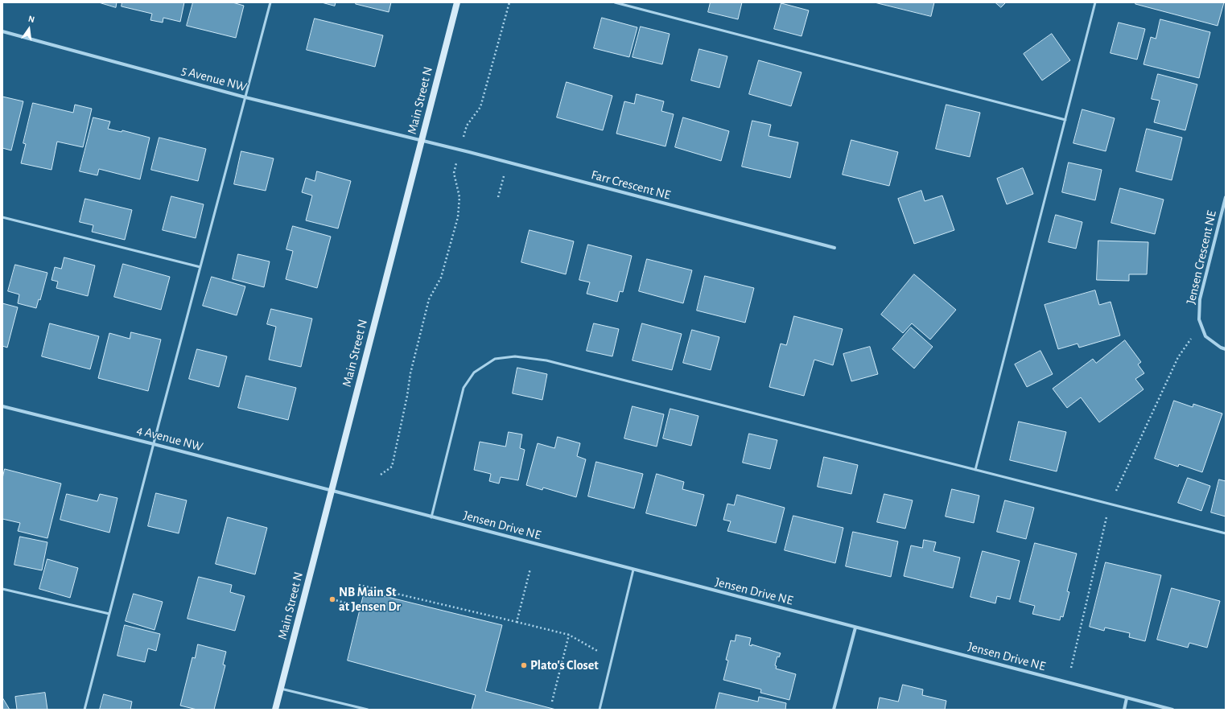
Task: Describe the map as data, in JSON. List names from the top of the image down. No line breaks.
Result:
{"streets":{"main road":["Main Street N"],"street":["5 Avenue NW","Farr Crescent NE","Jensen Crescent NE","4 Avenue NW","Jensen Drive NE"]},"crossings":[["5 Avenue NW","Main Street N"],["5 Avenue NW","Farr Crescent NE"],["Main Street N","Farr Crescent NE"],["Main Street N","4 Avenue NW"],["Main Street N","Jensen Drive NE"],["4 Avenue NW","Jensen Drive NE"]],"places":["NB Main St at Jensen Dr","Plato's Closet"],"north":"top"}
